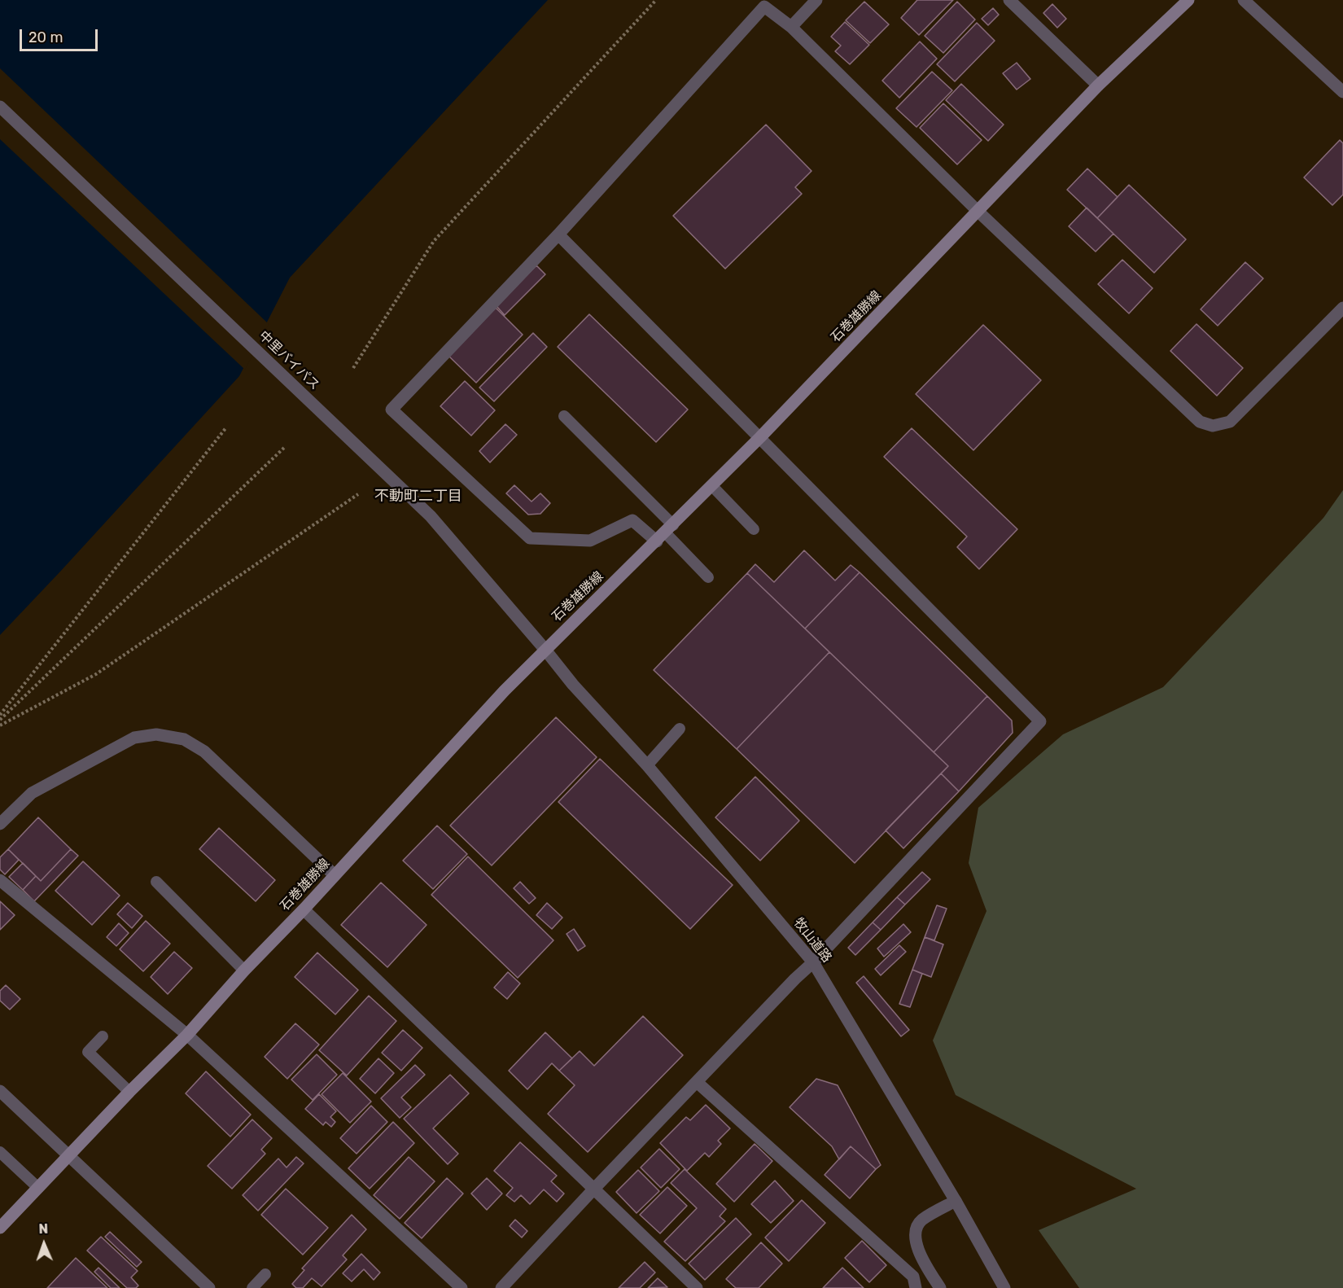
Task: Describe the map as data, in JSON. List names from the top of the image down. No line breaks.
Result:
{"streets":{"main road":["石巻雄勝線"],"street":["中里バイパス","牧山道路"]},"crossings":[["石巻雄勝線","中里バイパス"],["石巻雄勝線","牧山道路"],["中里バイパス","牧山道路"]],"districts":["不動町二丁目"],"scale_bar":"20 m","north":"top"}
